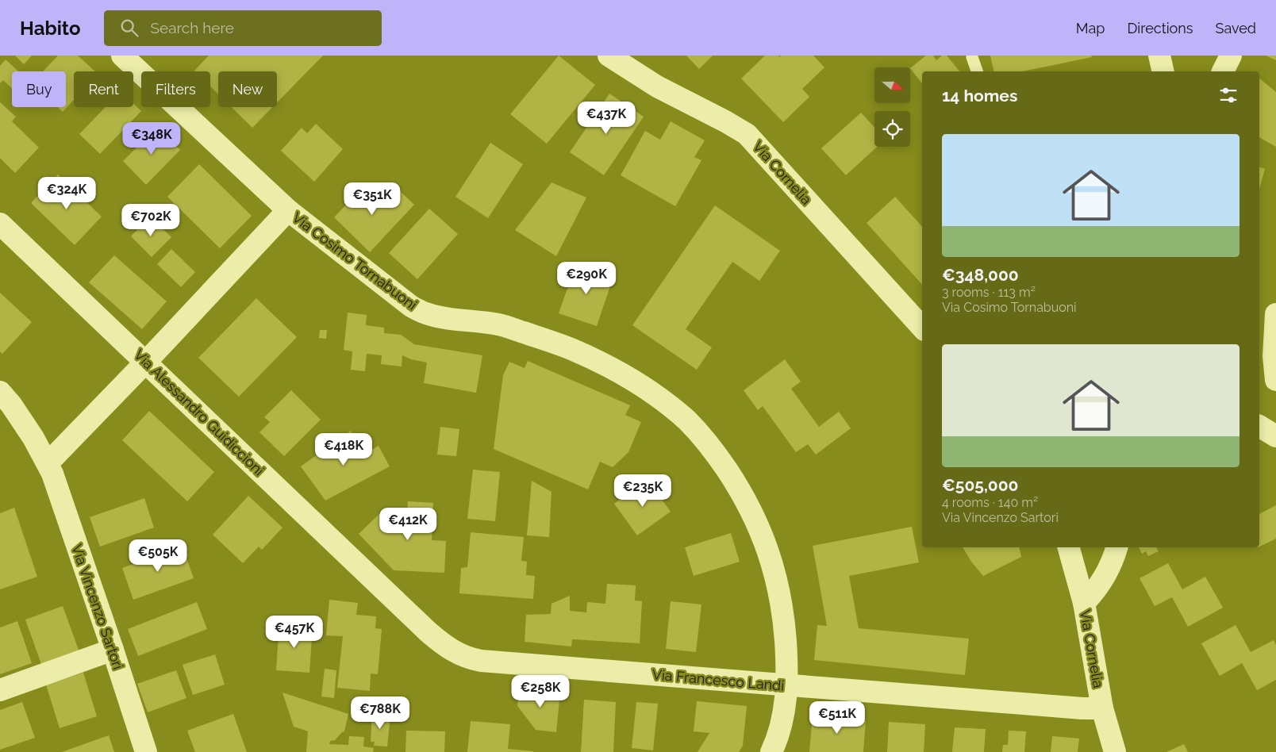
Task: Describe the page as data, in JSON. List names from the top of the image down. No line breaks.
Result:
{"streets":{"street":["Via Cornelia","Via Cosimo Tornabuoni","Via Alessandro Guidiccioni","Via Vincenzo Sartori","Via Francesco Landi"]},"crossings":[["Via Cornelia","Via Francesco Landi"],["Via Cosimo Tornabuoni","Via Francesco Landi"],["Via Alessandro Guidiccioni","Via Francesco Landi"]],"north":"right","page":{"header":"Habito","search":"Search here","nav":["Map","Directions","Saved"],"chip":["Buy","Rent","Filters","New"],"heading":"14 homes","price":["€437K","€348K","€324K","€351K","€702K","€290K","€418K","€235K","€412K","€505K","€457K","€258K","€788K","€511K"],"list":[{"name":"€348,000","note":"3 rooms · 113 m² · Via Cosimo Tornabuoni"},{"name":"€505,000","note":"4 rooms · 140 m² · Via Vincenzo Sartori"}]}}
